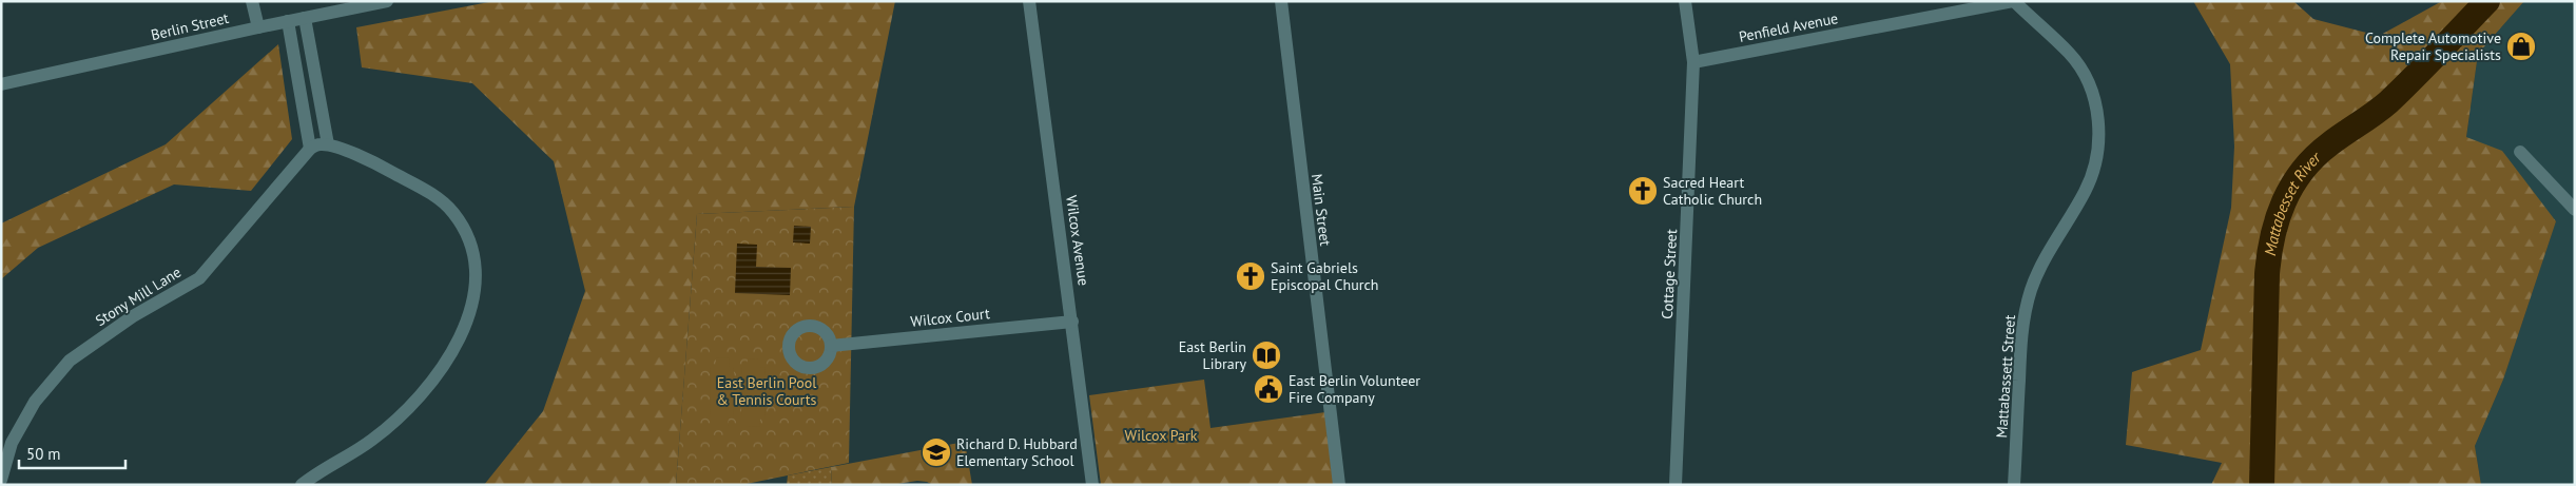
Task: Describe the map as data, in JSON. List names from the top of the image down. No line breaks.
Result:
{"streets":{"street":["Berlin Street","Penfield Avenue","Main Street","Wilcox Avenue","Cottage Street","Stony Mill Lane","Wilcox Court","Mattabassett Street"]},"crossings":[["Penfield Avenue","Cottage Street"],["Penfield Avenue","Mattabassett Street"],["Wilcox Avenue","Wilcox Court"]],"water":["Mattabesset River"],"parks":["East Berlin Pool & Tennis Courts","Wilcox Park"],"places":{"shop":["Complete Automotive Repair Specialists"],"church":["Sacred Heart Catholic Church","Saint Gabriels Episcopal Church"],"library":["East Berlin Library"],"public building":["East Berlin Volunteer Fire Company"],"school or university":["Richard D. Hubbard Elementary School"]},"scale_bar":"50 m"}
